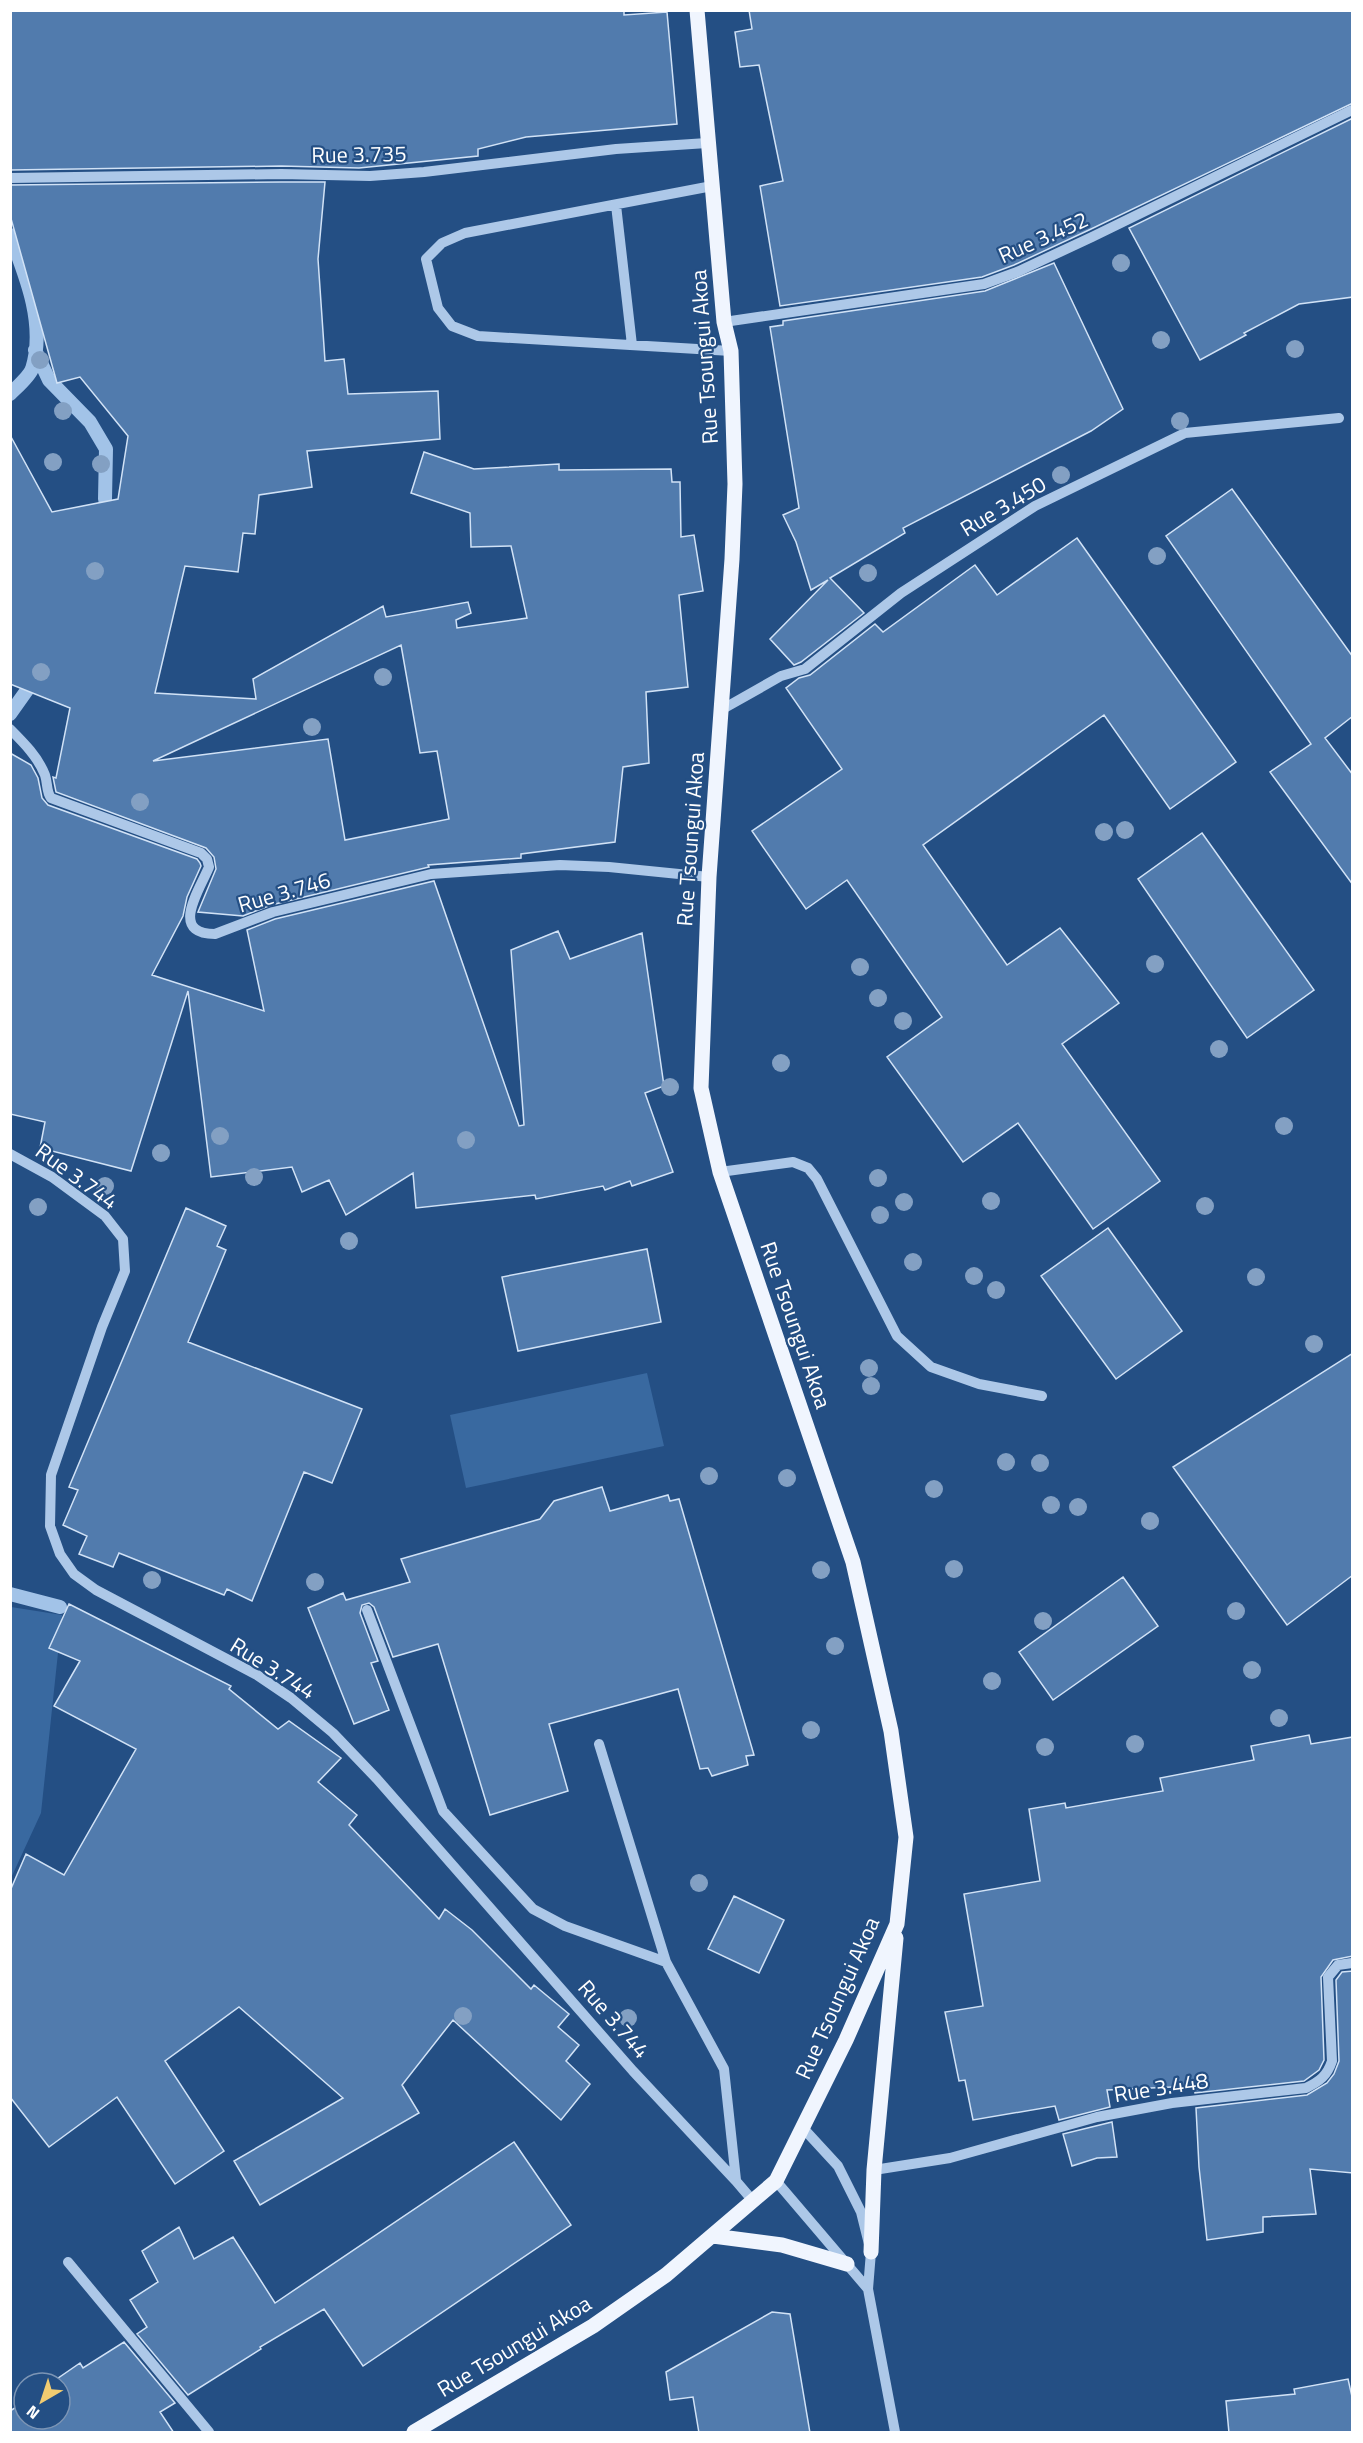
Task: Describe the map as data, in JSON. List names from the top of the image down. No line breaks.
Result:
{"streets":{"main road":["Rue Tsoungui Akoa"],"street":["Rue 3.735","Rue 3.452","Rue 3.450","Rue 3.746","Rue 3.744","Rue 3.448"]},"crossings":[["Rue 3.735","Rue Tsoungui Akoa"],["Rue 3.452","Rue Tsoungui Akoa"],["Rue Tsoungui Akoa","Rue 3.450"],["Rue Tsoungui Akoa","Rue 3.746"],["Rue Tsoungui Akoa","Rue 3.744"]],"north":"bottom left"}
